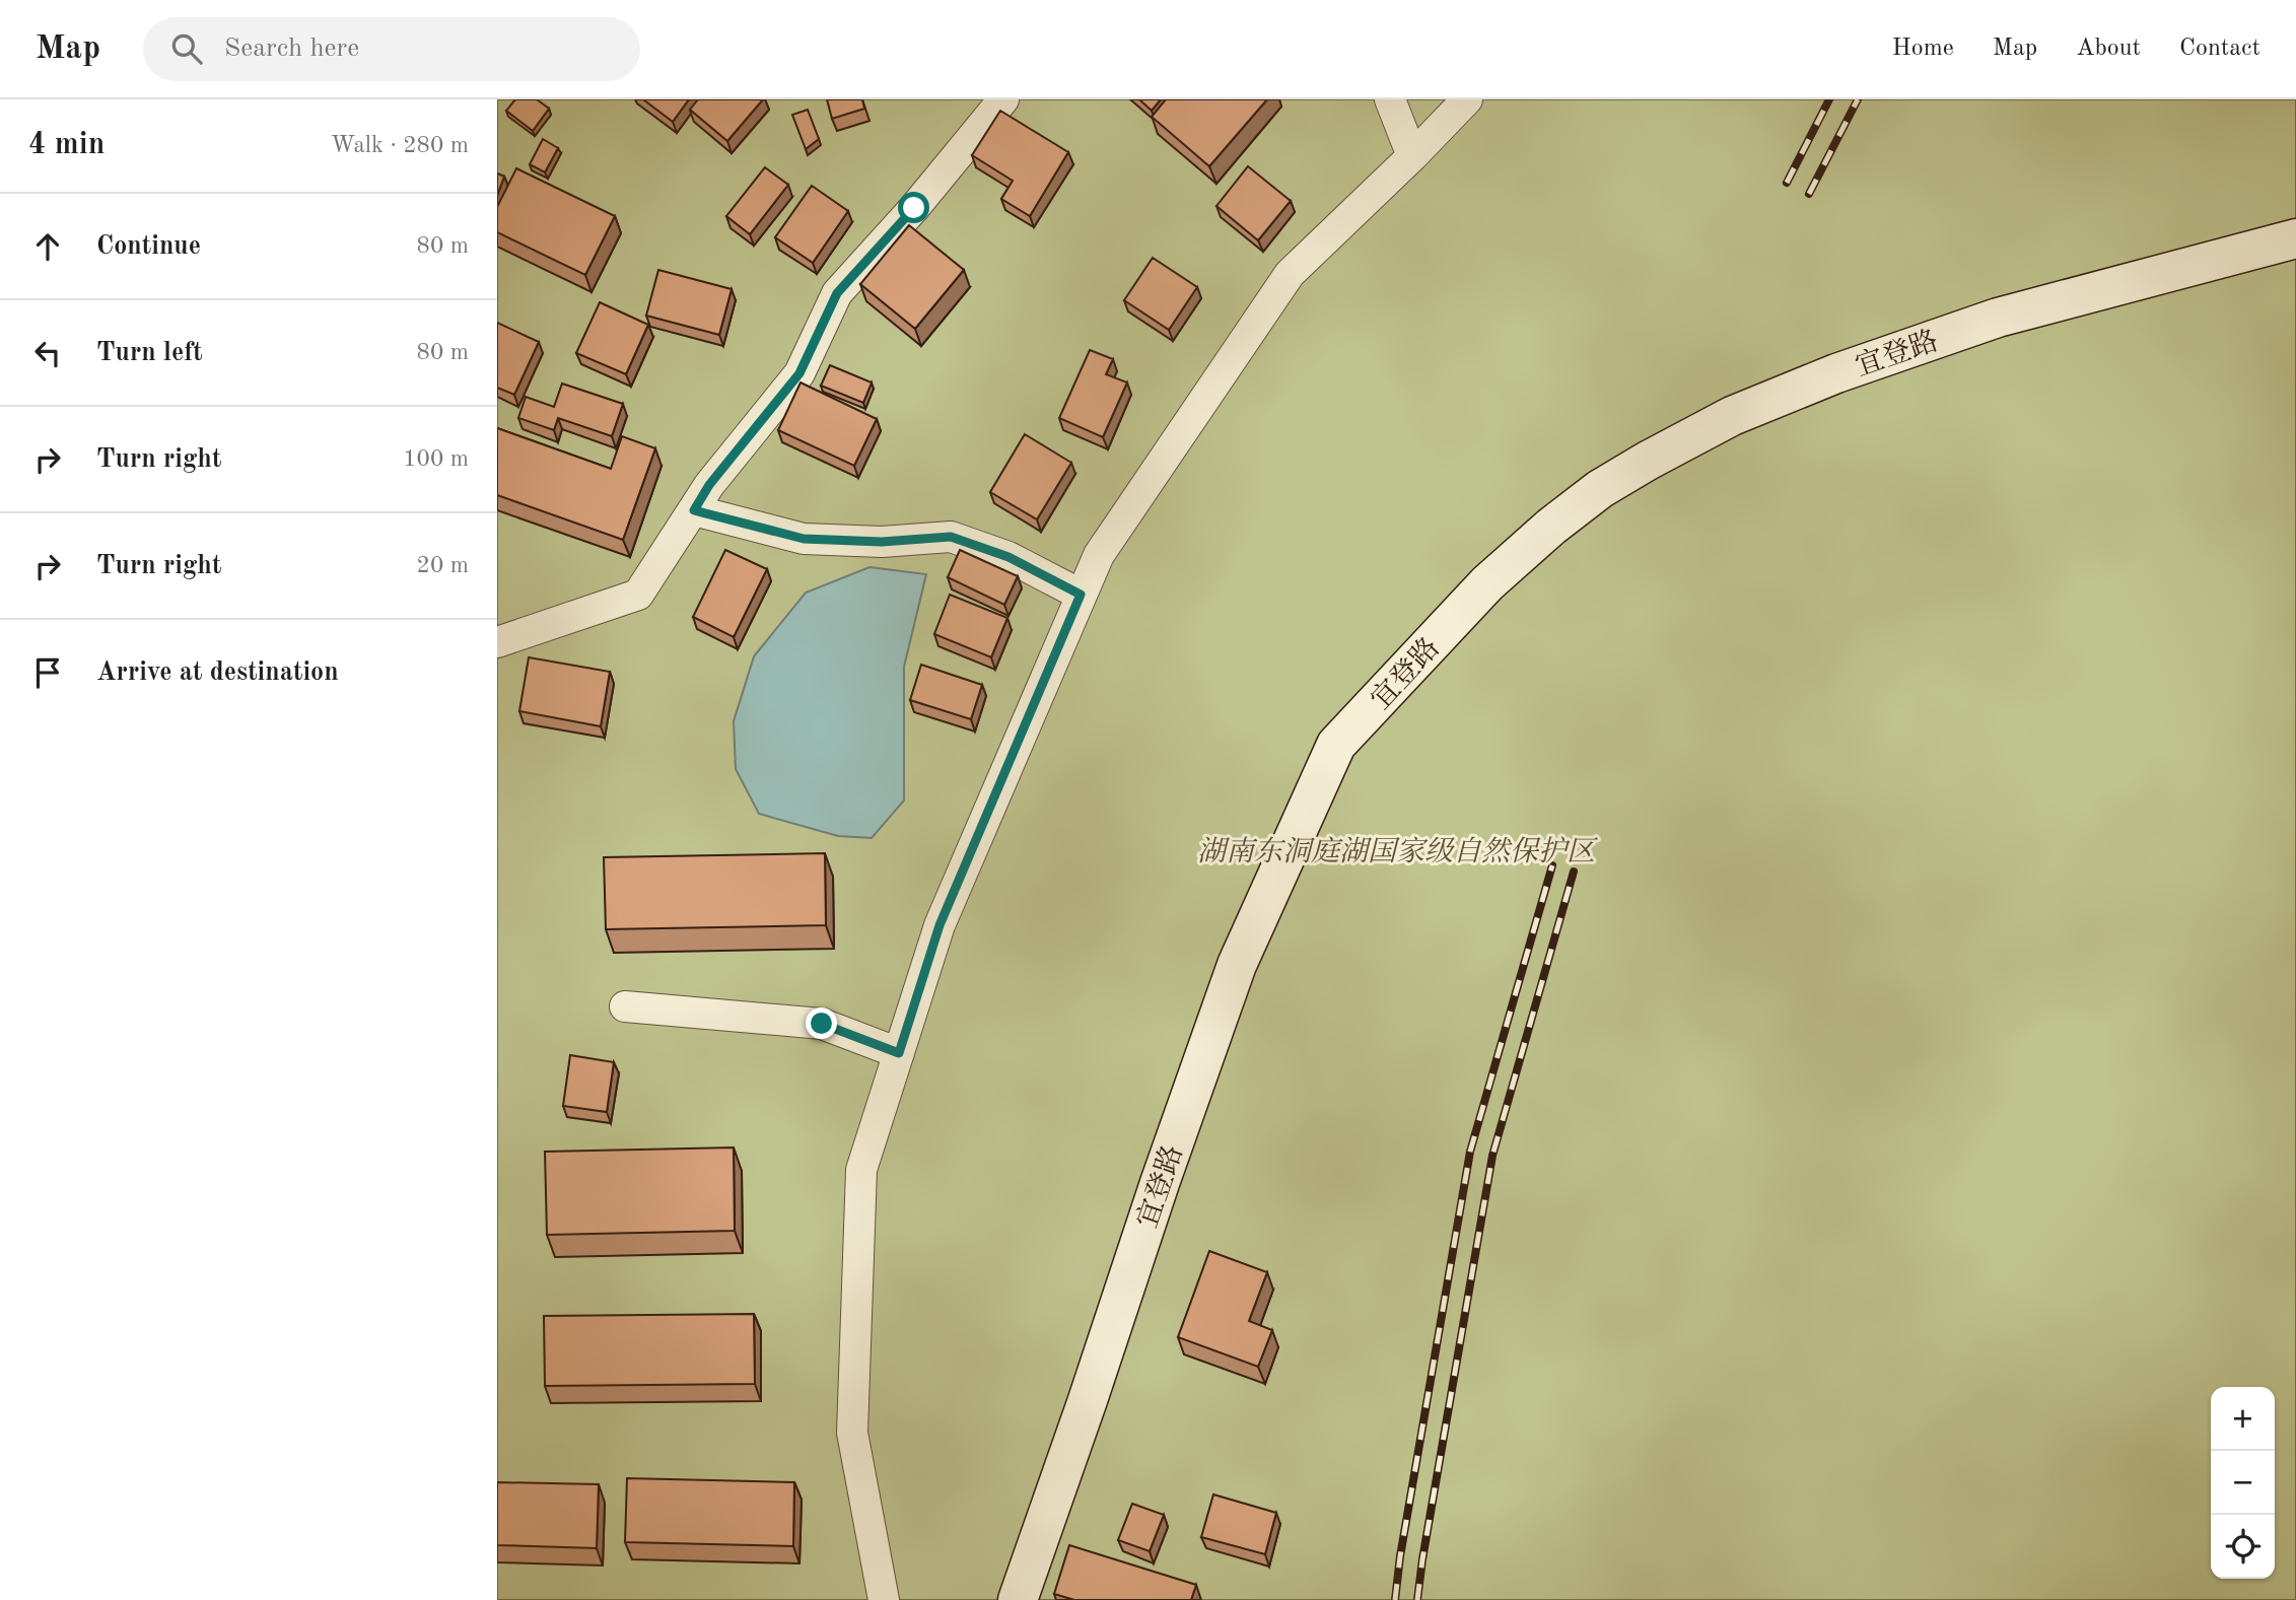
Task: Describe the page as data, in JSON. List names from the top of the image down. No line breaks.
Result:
{"streets":{"street":["宜登路"]},"parks":["湖南东洞庭湖国家级自然保护区"],"page":{"header":"Map","search":"Search here","nav":["Home","Map","About","Contact"],"heading":["4 min","Walk · 280 m"],"list":[["Continue","80 m"],["Turn left","80 m"],["Turn right","100 m"],["Turn right","20 m"],"Arrive at destination"],"map_buttons":["+","−"]}}
